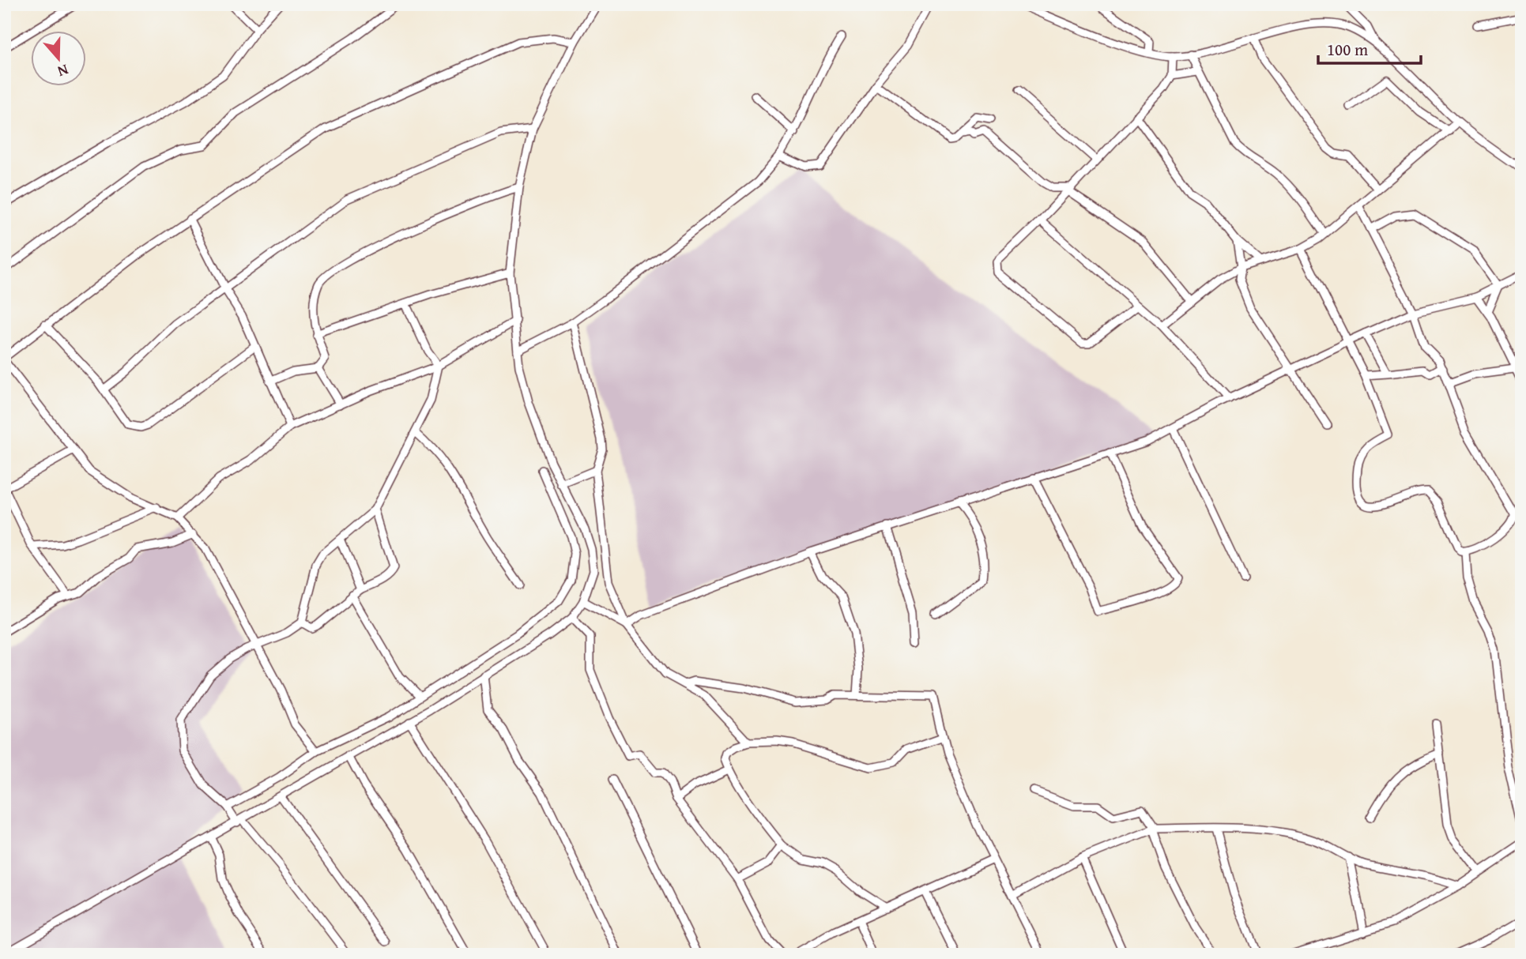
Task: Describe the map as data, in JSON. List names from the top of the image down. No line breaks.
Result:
{"scale_bar":"100 m","north":"bottom"}
